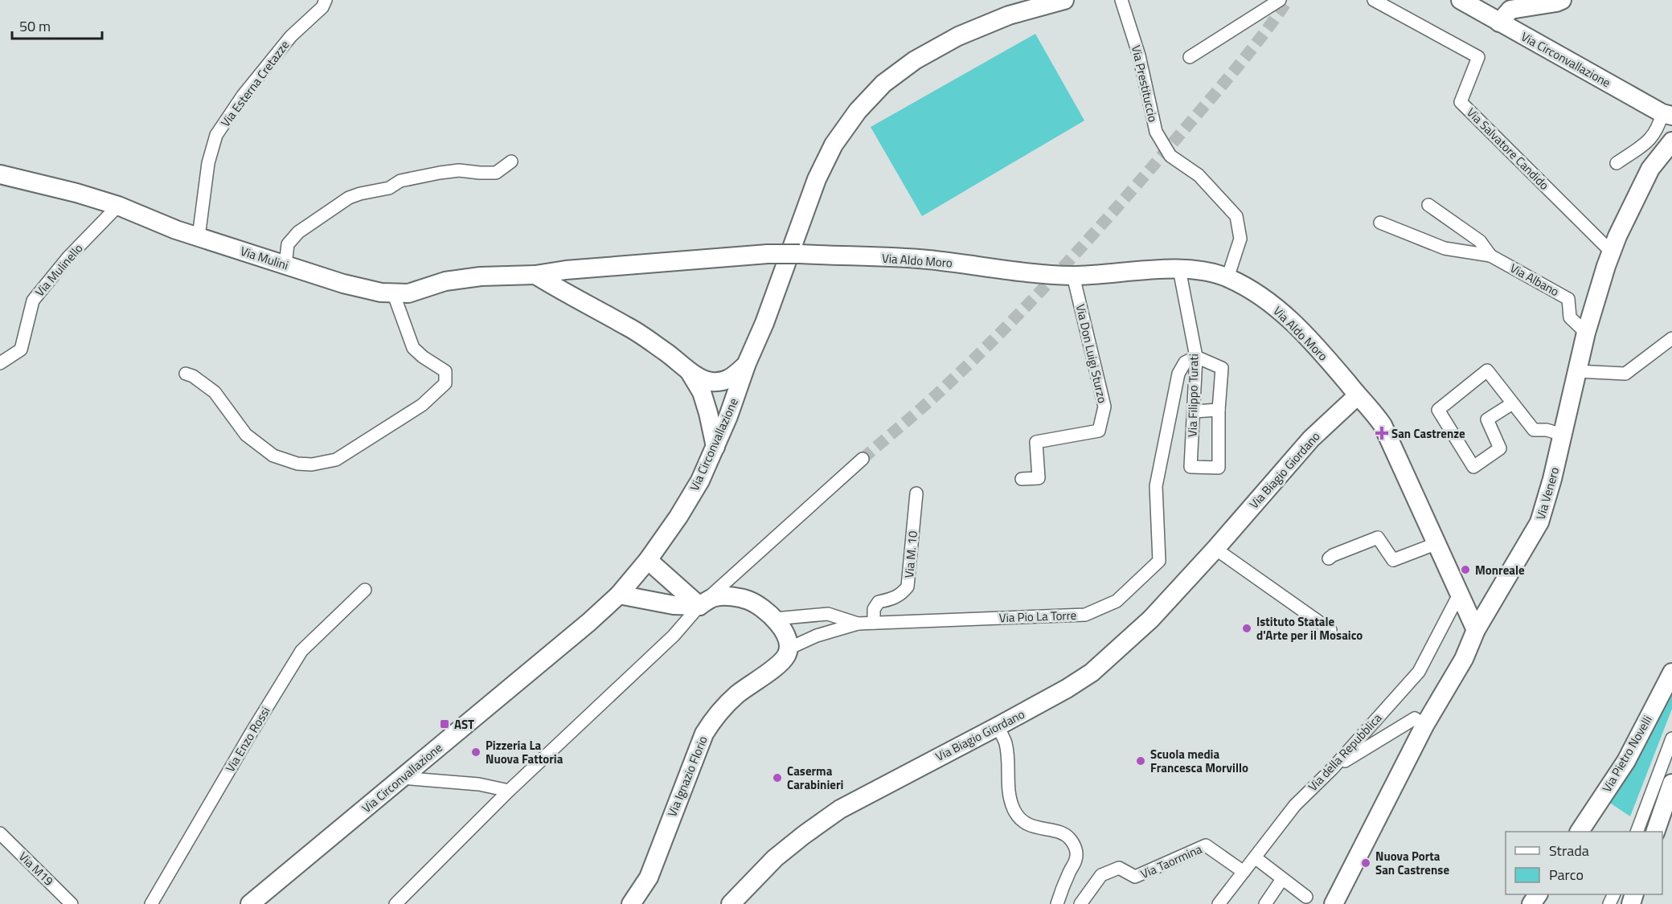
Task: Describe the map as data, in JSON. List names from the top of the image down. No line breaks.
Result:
{"streets":{"street":["Via Circonvallazione","Via Esterna Cretazze","Via Prestituccio","Via Salvatore Candido","Via Mulini","Via Aldo Moro","Via Mulinello","Via Albano","Via Don Luigi Sturzo","Via Filippo Turati","Via Biagio Giordano","Via Venero","Via M. 10","Via Pio La Torre","Via Enzo Rossi","Via della Repubblica","Via Pietro Novelli","Via Ignazio Florio","Via Taormina","Via M19"]},"crossings":[["Via Esterna Cretazze","Via Mulini"],["Via Prestituccio","Via Aldo Moro"],["Via Salvatore Candido","Via Venero"],["Via Mulini","Via Aldo Moro"],["Via Mulini","Via Mulinello"],["Via Aldo Moro","Via Don Luigi Sturzo"],["Via Aldo Moro","Via Filippo Turati"],["Via Aldo Moro","Via Biagio Giordano"],["Via Aldo Moro","Via Venero"],["Via Aldo Moro","Via della Repubblica"],["Via Albano","Via Venero"],["Via Filippo Turati","Via Pio La Torre"],["Via M. 10","Via Pio La Torre"],["Via della Repubblica","Via Taormina"]],"places":{"health":["San Castrenze"],"other":["Monreale","Istituto Statale d'Arte per il Mosaico","Pizzeria La Nuova Fattoria","Scuola media Francesca Morvillo","Caserma Carabinieri","Nuova Porta San Castrense"],"transit":["AST"]},"legend":["Strada","Parco"],"scale_bar":"50 m"}
